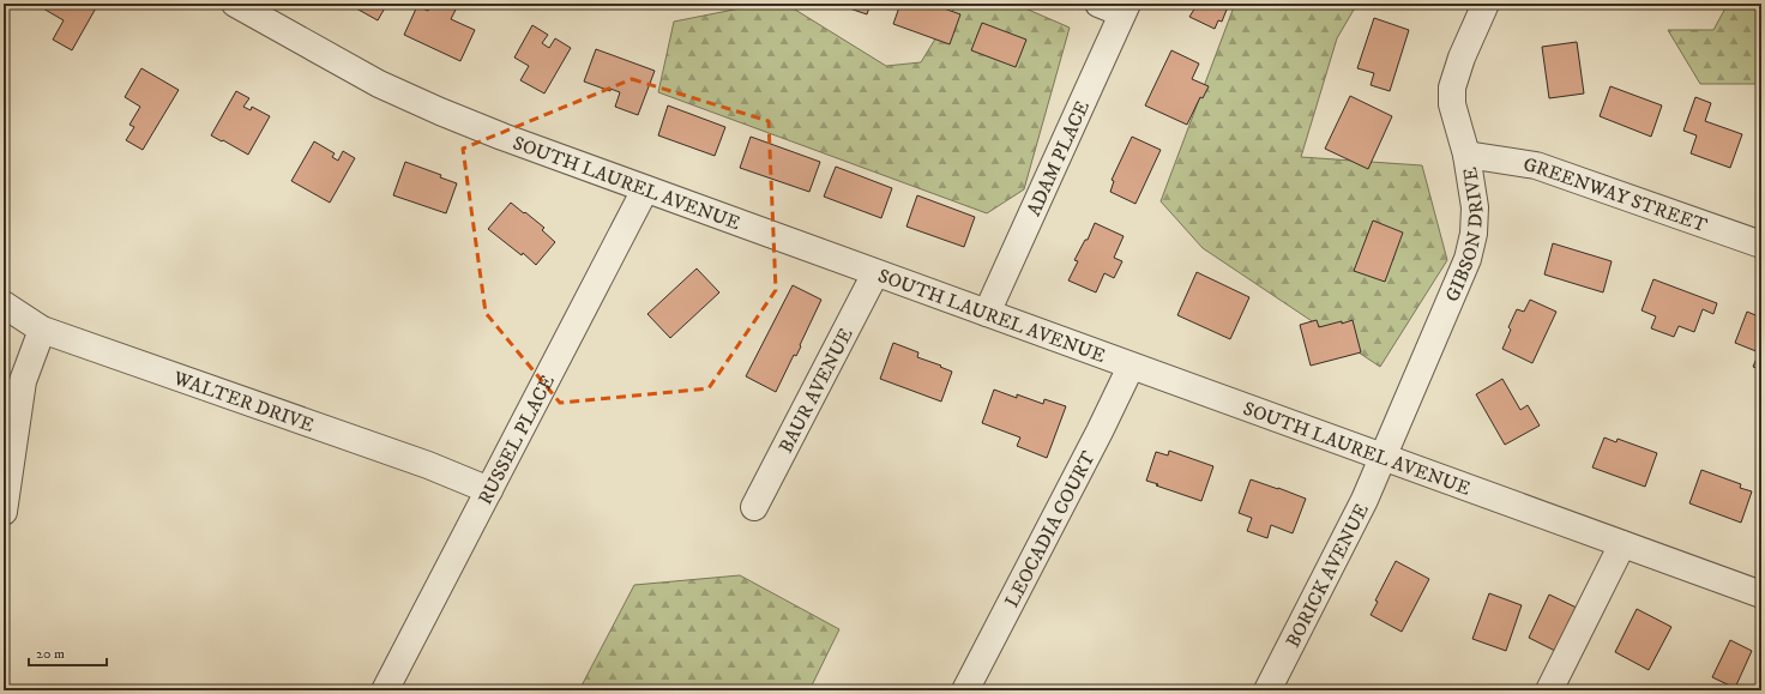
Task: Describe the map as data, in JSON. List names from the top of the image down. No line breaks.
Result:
{"streets":{"street":["ADAM PLACE","SOUTH LAUREL AVENUE","GREENWAY STREET","GIBSON DRIVE","BAUR AVENUE","WALTER DRIVE","RUSSEL PLACE","LEOCADIA COURT","BORICK AVENUE"]},"crossings":[["ADAM PLACE","SOUTH LAUREL AVENUE"],["SOUTH LAUREL AVENUE","GIBSON DRIVE"],["SOUTH LAUREL AVENUE","BAUR AVENUE"],["SOUTH LAUREL AVENUE","RUSSEL PLACE"],["SOUTH LAUREL AVENUE","LEOCADIA COURT"],["SOUTH LAUREL AVENUE","BORICK AVENUE"],["GREENWAY STREET","GIBSON DRIVE"],["GIBSON DRIVE","BORICK AVENUE"],["WALTER DRIVE","RUSSEL PLACE"]],"scale_bar":"20 m"}
